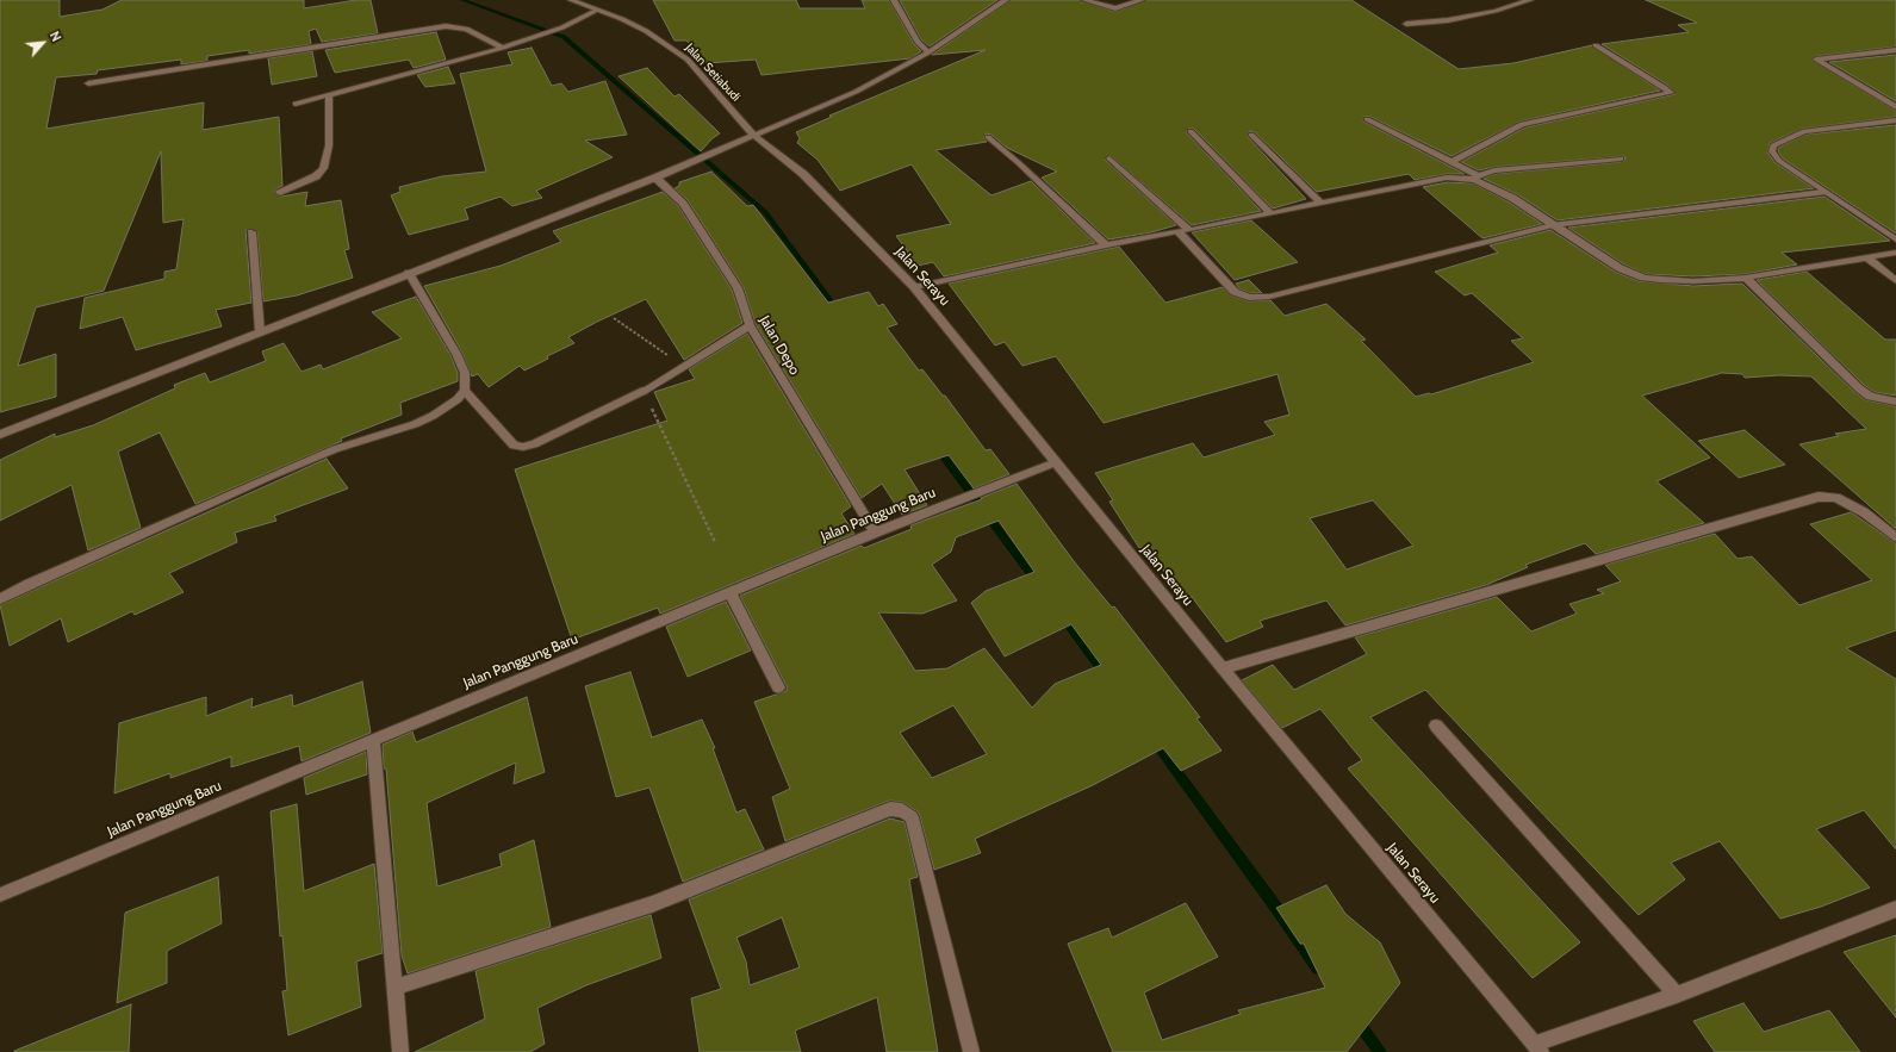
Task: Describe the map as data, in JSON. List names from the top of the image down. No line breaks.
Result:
{"streets":{"street":["Jalan Setiabudi","Jalan Serayu","Jalan Depo","Jalan Panggung Baru"]},"crossings":[["Jalan Setiabudi","Jalan Serayu"],["Jalan Serayu","Jalan Panggung Baru"],["Jalan Depo","Jalan Panggung Baru"]],"north":"top right"}
